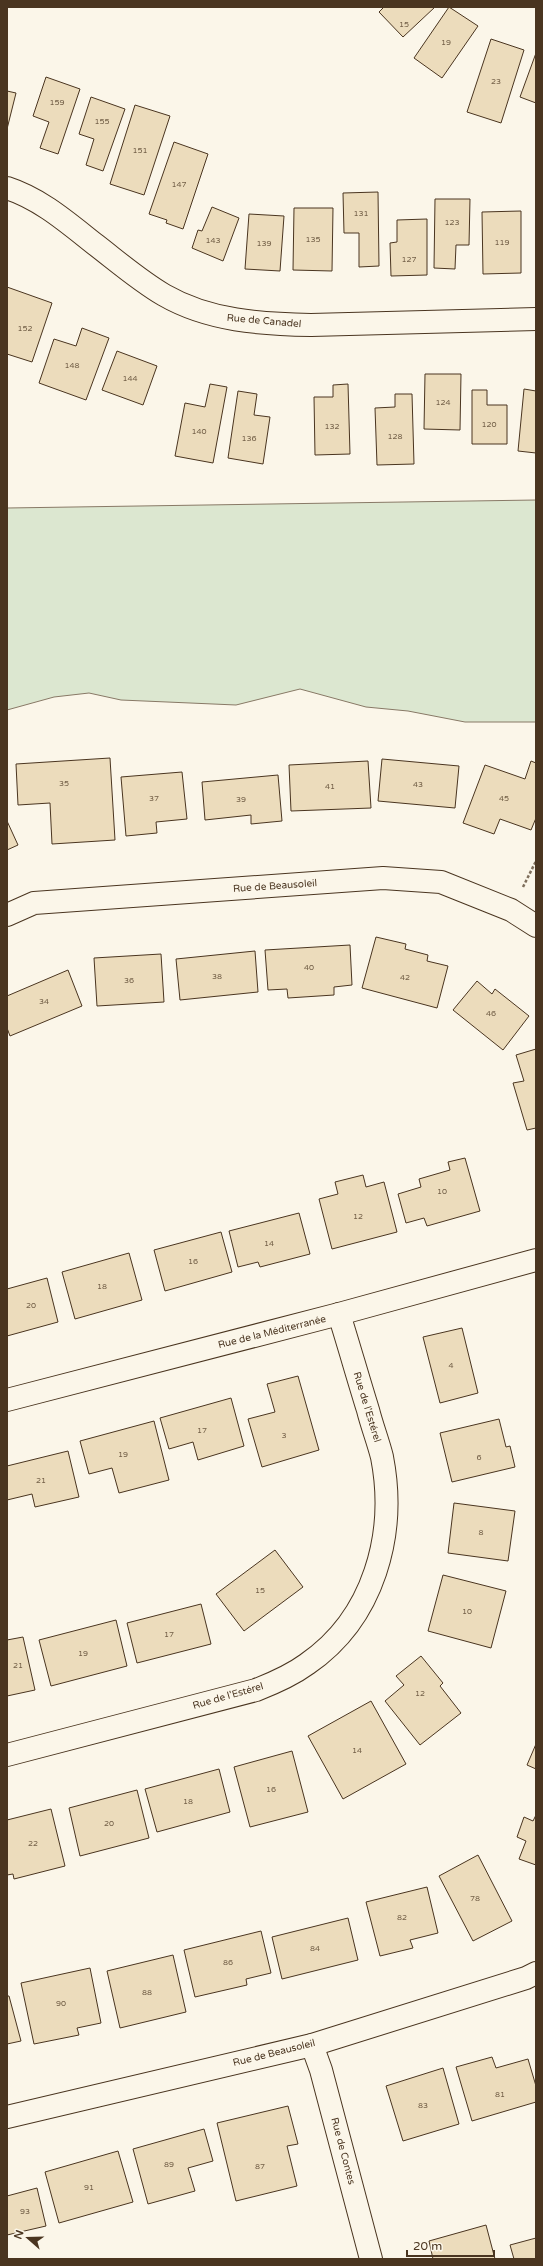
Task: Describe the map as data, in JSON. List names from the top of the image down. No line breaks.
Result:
{"streets":{"street":["Rue de Canadel","Rue de Beausoleil","Rue de la Méditerranée","Rue de l'Estérel","Rue de Contes"]},"crossings":[["Rue de Beausoleil","Rue de Contes"],["Rue de la Méditerranée","Rue de l'Estérel"]],"house_numbers":["15","19","23","159","155","151","147","131","123","135","143","119","139","127","152","148","144","124","120","132","140","128","136","35","43","41","37","45","39","40","38","42","36","34","46","10","12","14","16","18","20","4","17","3","19","6","21","8","15","10","17","19","21","12","14","16","18","20","22","78","82","84","86","88","90","81","83","89","87","91","93"],"scale_bar":"20 m","north":"left"}
